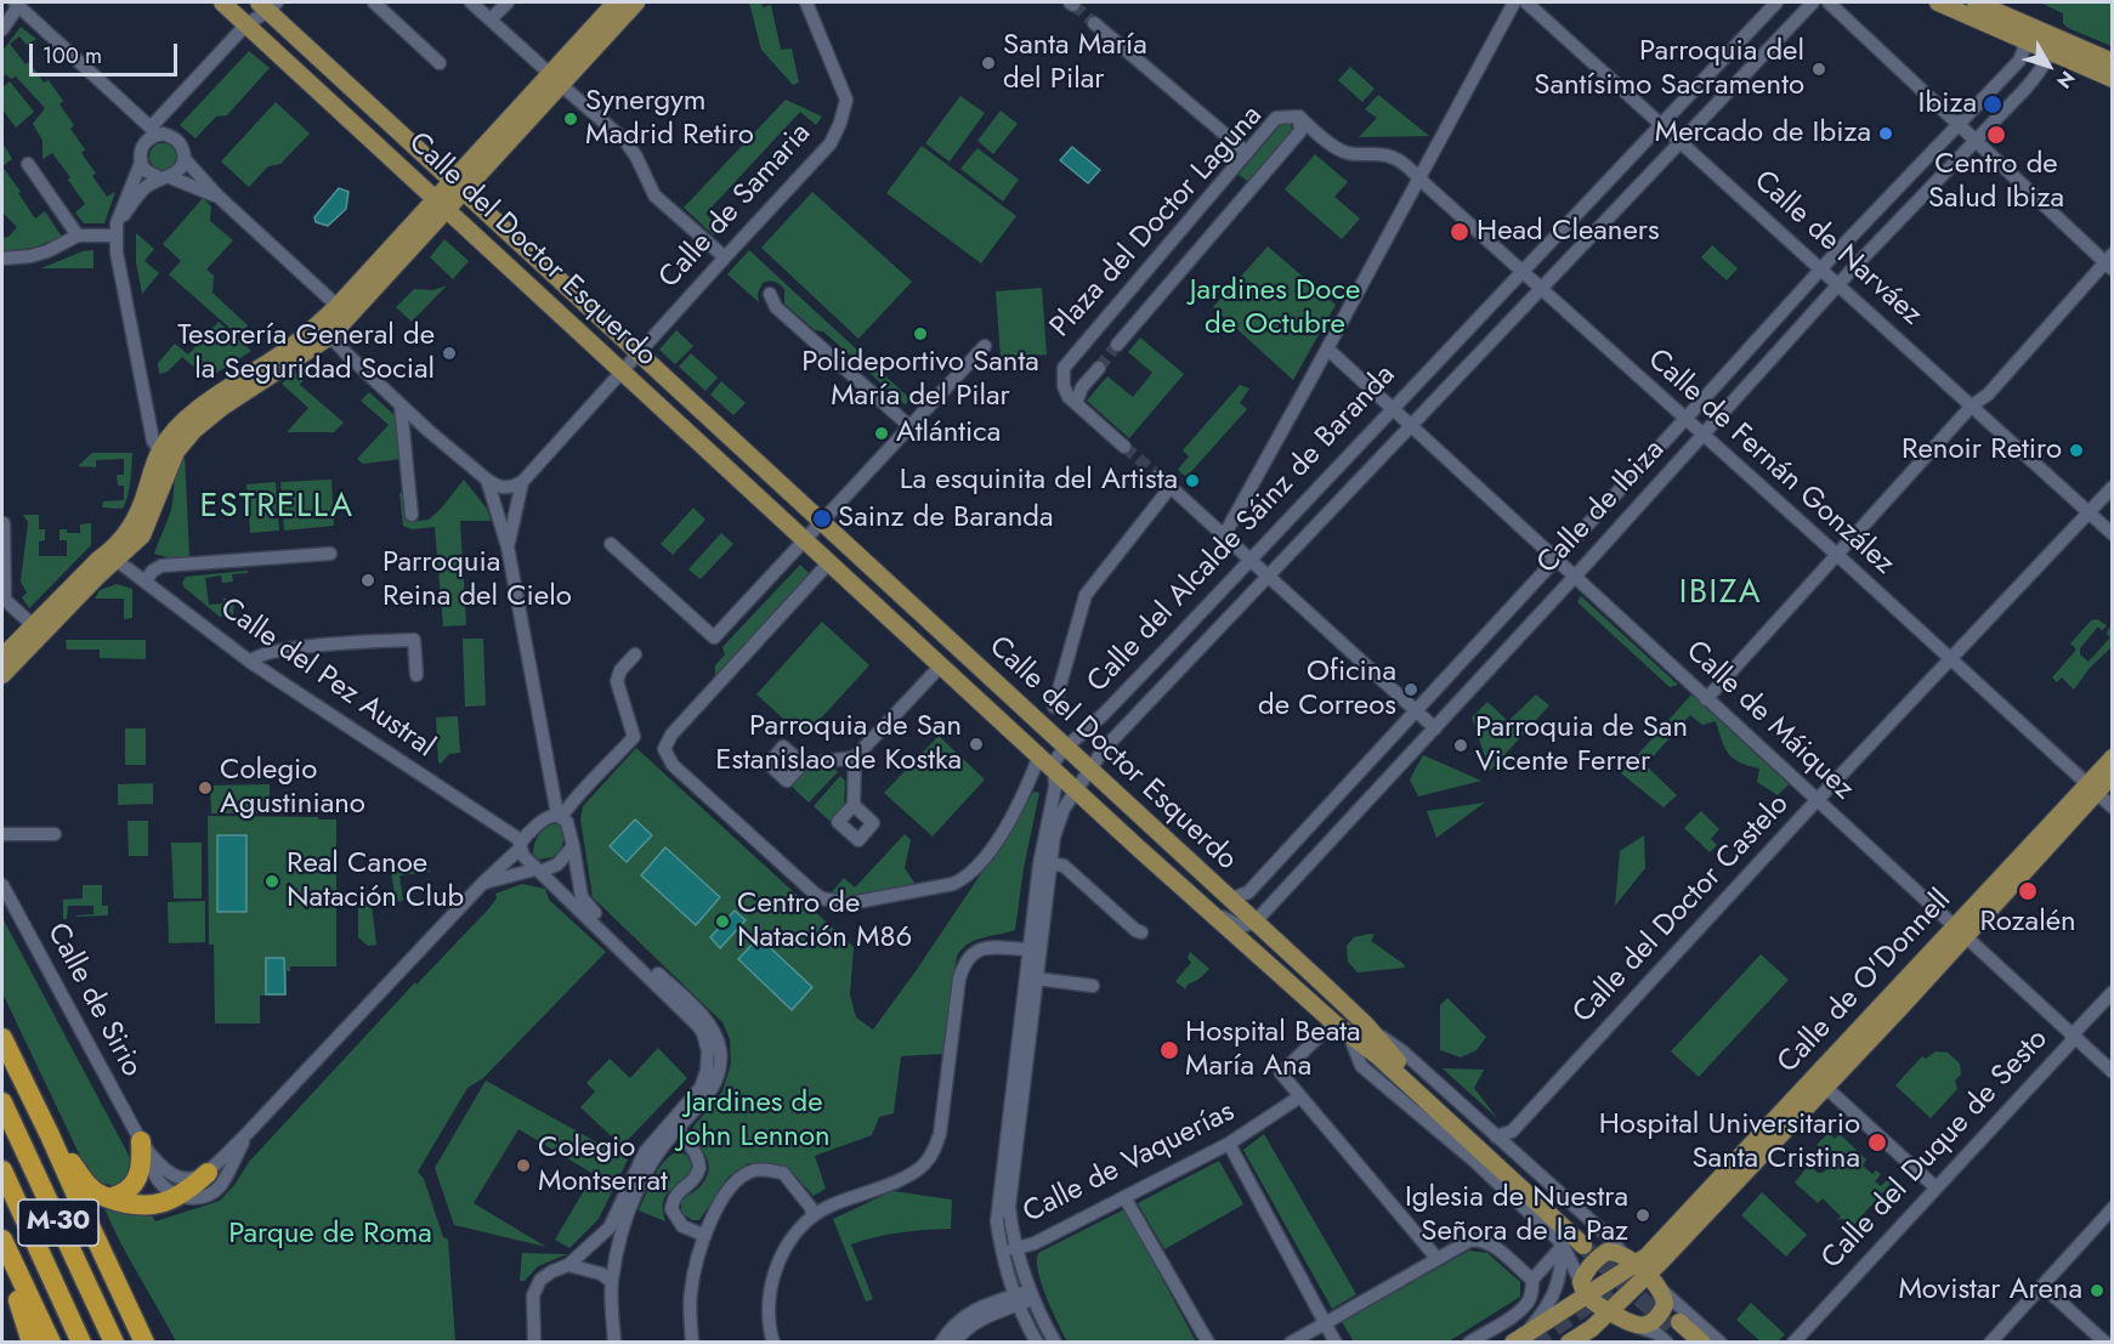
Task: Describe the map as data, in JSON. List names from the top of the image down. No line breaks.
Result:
{"streets":{"highway":["M-30"],"main road":["Calle del Doctor Esquerdo","Calle de O'Donnell"],"street":["Calle de Samaria","Plaza del Doctor Laguna","Calle de Narváez","Calle de Fernán González","Calle de Ibiza","Calle del Alcalde Sáinz de Baranda","Calle del Pez Austral","Calle de Máiquez","Calle del Doctor Castelo","Calle de Sirio","Calle del Duque de Sesto","Calle de Vaquerías"]},"crossings":[["Calle de Samaria","Calle del Doctor Esquerdo"],["Plaza del Doctor Laguna","Calle de Fernán González"],["Calle de Narváez","Calle de Ibiza"],["Calle de Narváez","Calle del Alcalde Sáinz de Baranda"],["Calle de Narváez","Calle del Doctor Castelo"],["Calle del Doctor Esquerdo","Calle de Ibiza"],["Calle del Doctor Esquerdo","Calle del Alcalde Sáinz de Baranda"],["Calle del Doctor Esquerdo","Calle del Doctor Castelo"],["Calle del Doctor Esquerdo","Calle de O'Donnell"],["Calle de Fernán González","Calle de Ibiza"],["Calle de Fernán González","Calle del Alcalde Sáinz de Baranda"],["Calle de Fernán González","Calle del Doctor Castelo"],["Calle de Fernán González","Calle de O'Donnell"],["Calle de Ibiza","Calle de Máiquez"],["Calle del Alcalde Sáinz de Baranda","Calle de Máiquez"],["Calle del Alcalde Sáinz de Baranda","Calle de Vaquerías"],["Calle de Máiquez","Calle del Doctor Castelo"],["Calle de Máiquez","Calle de O'Donnell"],["Calle de Máiquez","Calle del Duque de Sesto"]],"districts":["ESTRELLA","IBIZA"],"parks":["Jardines Doce de Octubre","Jardines de John Lennon","Parque de Roma"],"places":["Santa María del Pilar","Parroquia del Santísimo Sacramento","Ibiza","Synergym Madrid Retiro","Mercado de Ibiza","Centro de Salud Ibiza","Head Cleaners","Polideportivo Santa María del Pilar","Tesorería General de la Seguridad Social","Atlántica","Renoir Retiro","La esquinita del Artista","Sainz de Baranda","Parroquia Reina del Cielo","Oficina de Correos","Parroquia de San Estanislao de Kostka","Parroquia de San Vicente Ferrer","Colegio Agustiniano","Real Canoe Natación Club","Rozalén","Centro de Natación M86","Hospital Beata María Ana","Hospital Universitario Santa Cristina","Colegio Montserrat","Iglesia de Nuestra Señora de la Paz","Movistar Arena"],"scale_bar":"100 m","north":"bottom right"}
